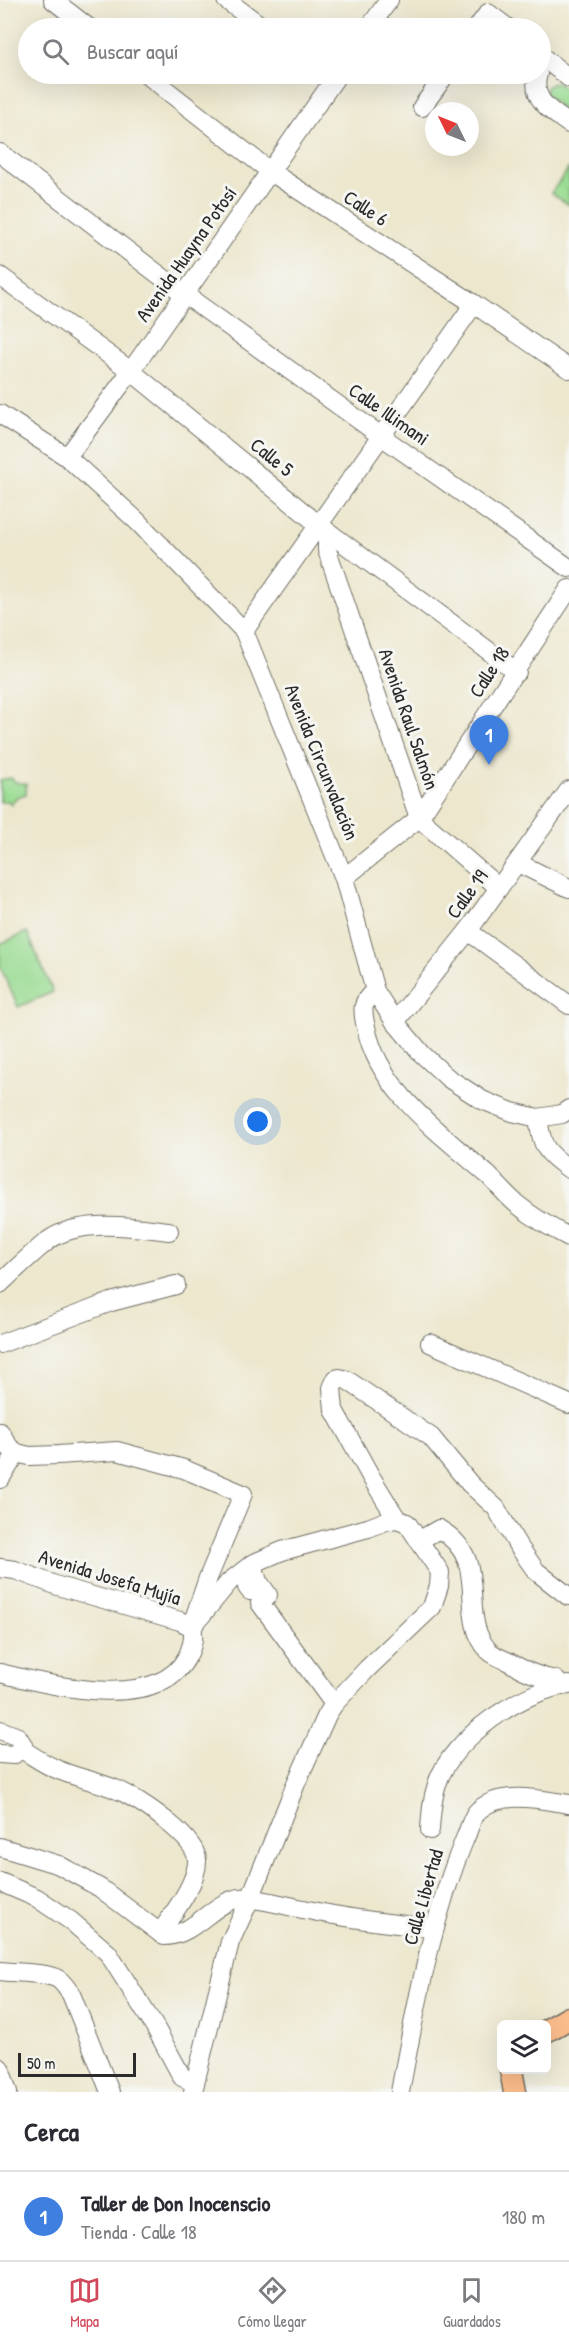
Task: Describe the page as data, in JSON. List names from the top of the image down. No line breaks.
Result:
{"streets":{"street":["Calle 6","Avenida Huayna Potosí","Calle Illimani","Calle 5","Calle 18","Avenida Raul Salmón","Avenida Circunvalación","Calle 19","Avenida Josefa Mujía","Calle Libertad"]},"crossings":[["Calle 6","Avenida Huayna Potosí"],["Avenida Huayna Potosí","Calle Illimani"],["Avenida Huayna Potosí","Calle 5"],["Avenida Huayna Potosí","Avenida Circunvalación"],["Calle 5","Calle 18"],["Calle 5","Avenida Raul Salmón"],["Calle 18","Avenida Raul Salmón"],["Calle 18","Avenida Circunvalación"],["Avenida Raul Salmón","Calle 19"],["Avenida Circunvalación","Calle 19"]],"scale_bar":"50 m","north":"top left","page":{"search":"Buscar aquí","pins":"1","scale":"50 m","heading":"Cerca","list":[{"mark":"1","name":"Taller de Don Inocenscio","note":"Tienda · Calle 18","value":"180 m"}],"nav":["Mapa","Cómo llegar","Guardados"]}}
